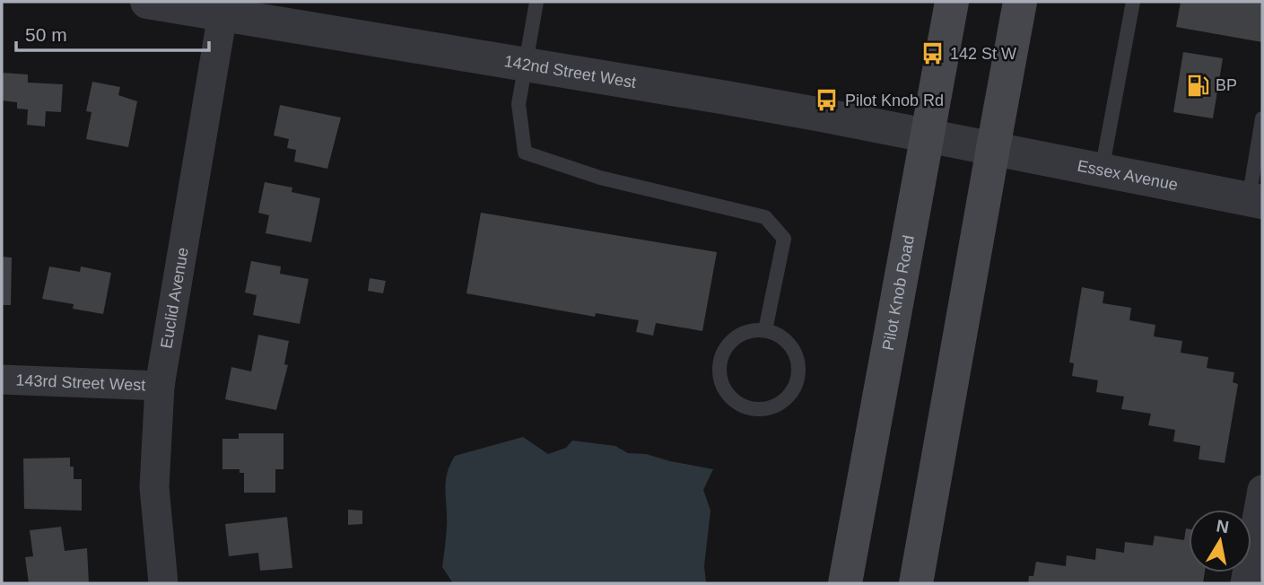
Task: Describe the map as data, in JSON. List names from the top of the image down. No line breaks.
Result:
{"streets":{"main road":["Pilot Knob Road"],"street":["142nd Street West","Essex Avenue","Euclid Avenue","143rd Street West"]},"crossings":[["142nd Street West","Essex Avenue"],["142nd Street West","Pilot Knob Road"],["142nd Street West","Euclid Avenue"],["Euclid Avenue","143rd Street West"]],"places":{"bus stop":["142 St W","Pilot Knob Rd"],"fuel station":["BP"]},"scale_bar":"50 m","north":"top"}
